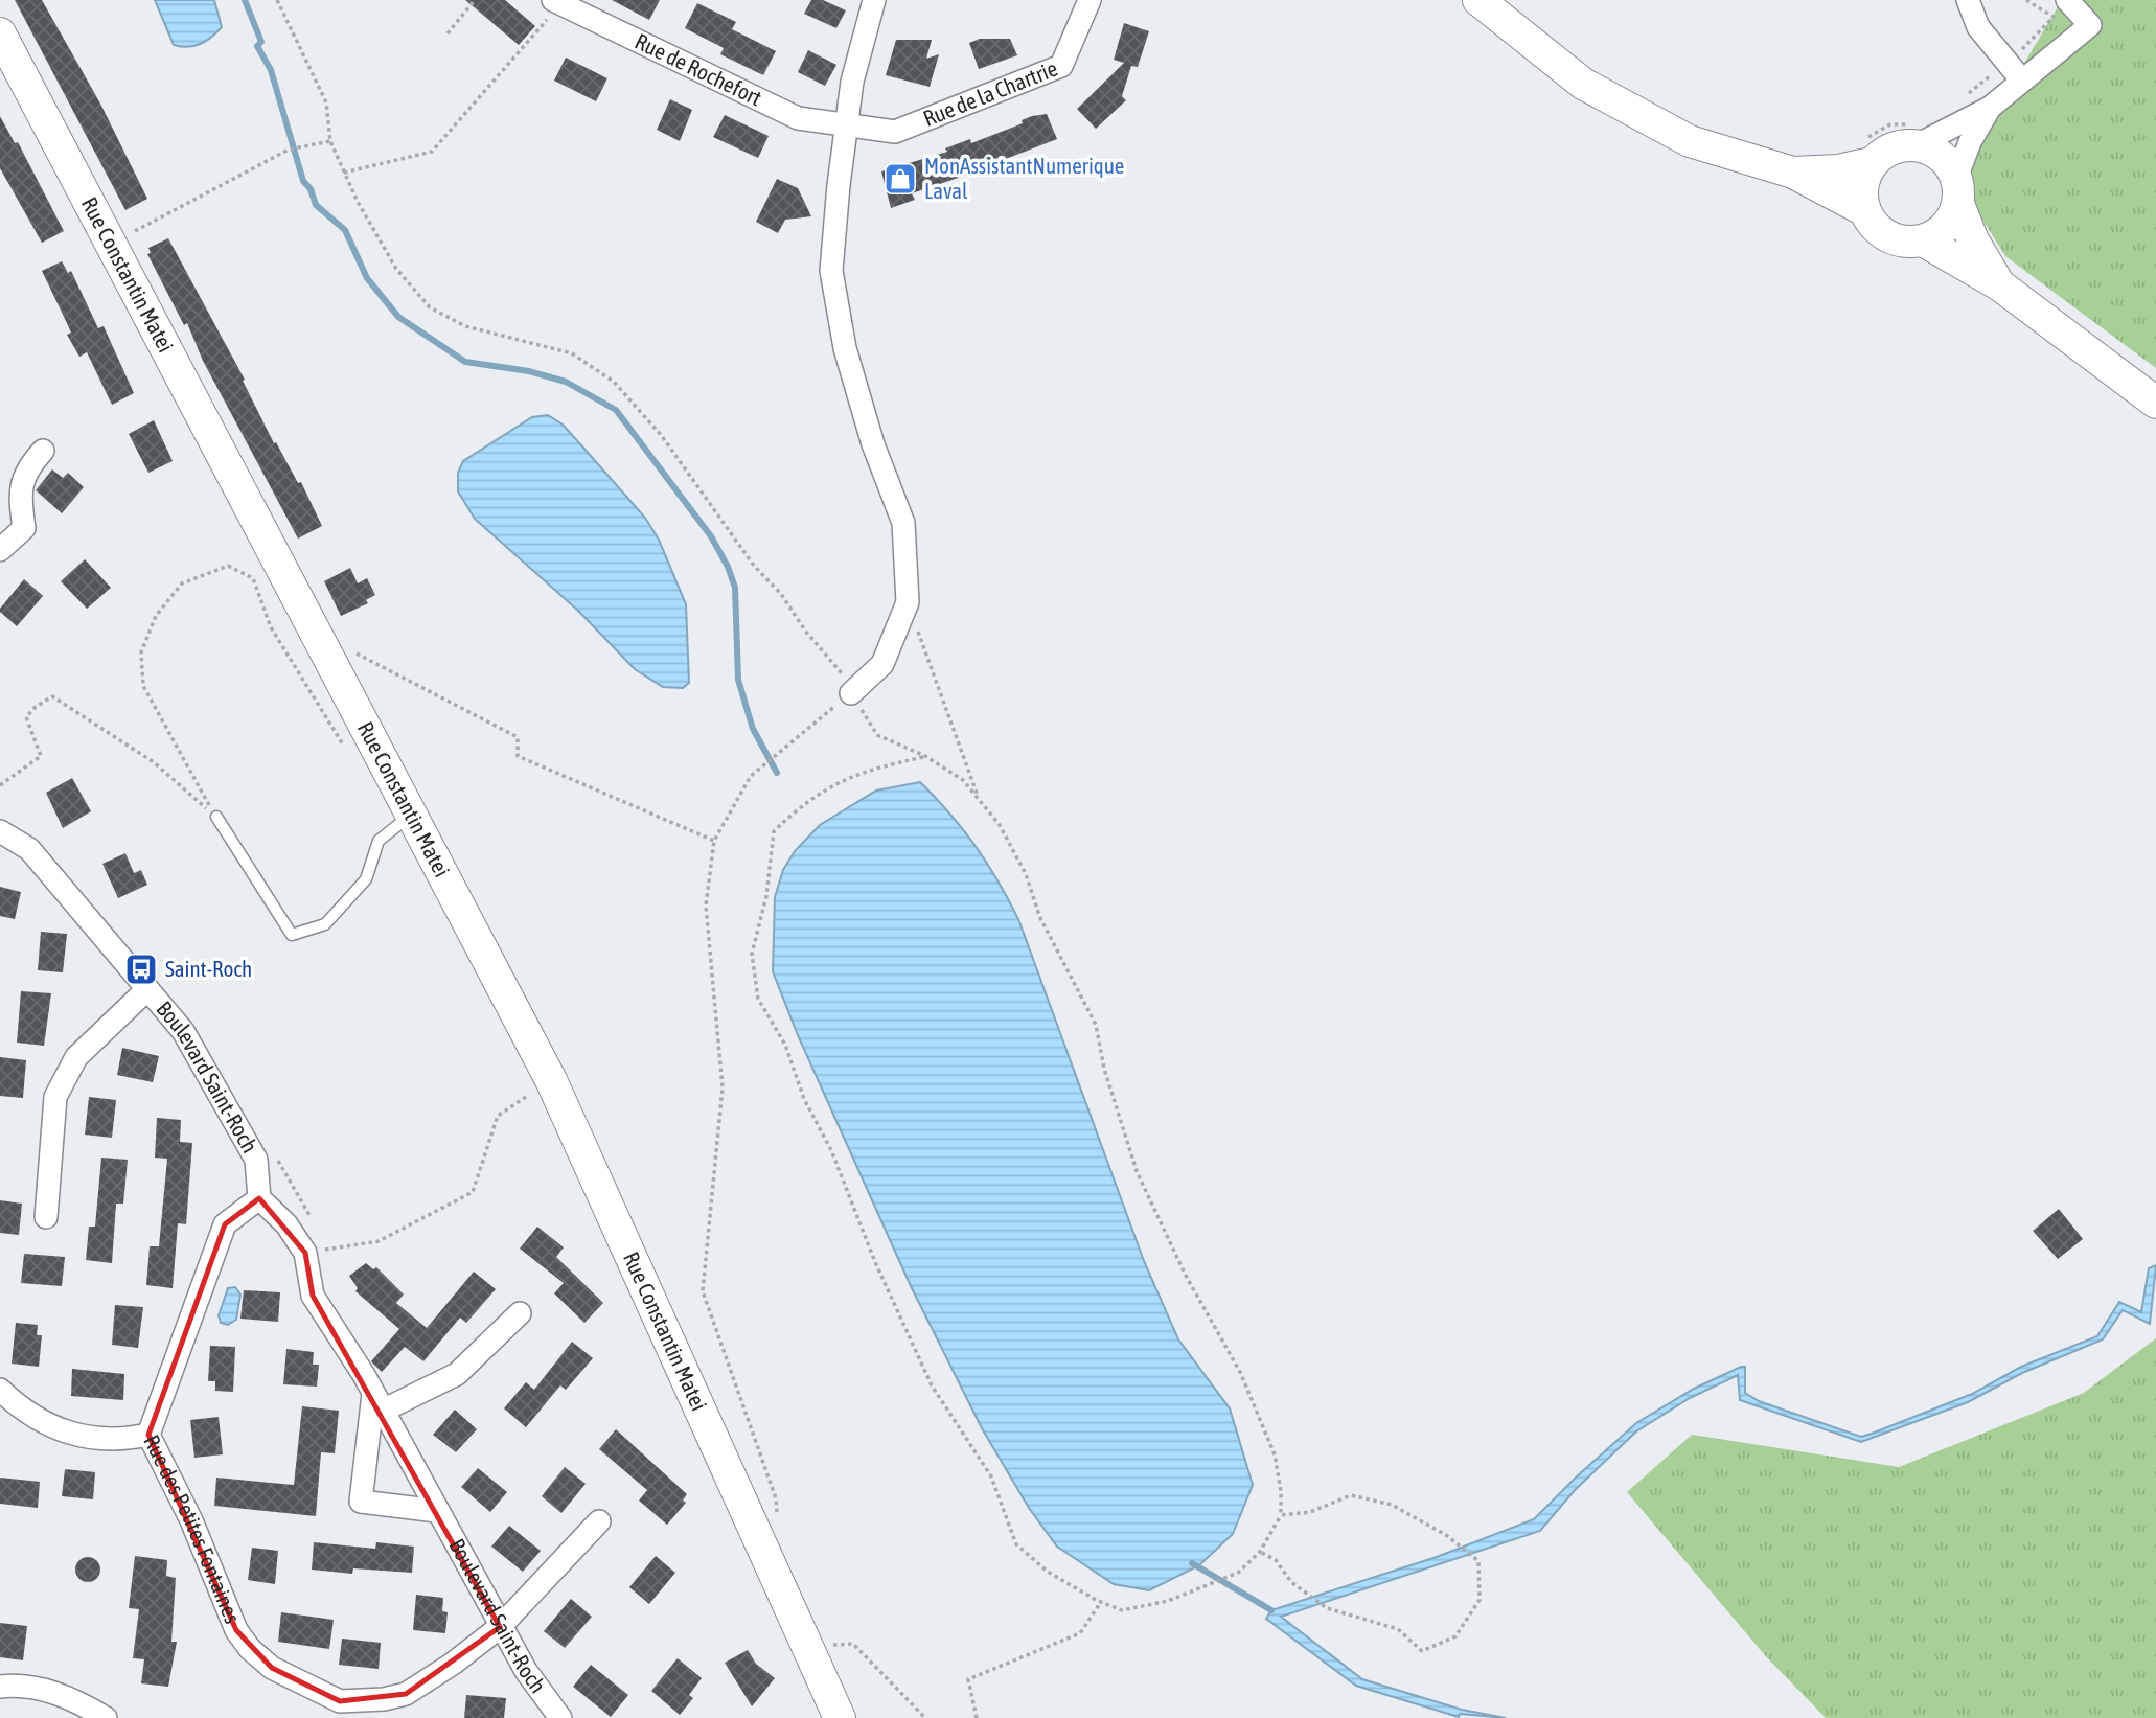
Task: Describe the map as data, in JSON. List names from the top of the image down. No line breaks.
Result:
{"streets":{"street":["Rue de Rochefort","Rue de la Chartrie","Rue Constantin Matei","Boulevard Saint-Roch","Rue des Petites Fontaines"]},"crossings":[["Rue de Rochefort","Rue de la Chartrie"],["Boulevard Saint-Roch","Rue des Petites Fontaines"]],"places":{"shop":["MonAssistantNumerique Laval"],"bus stop":["Saint-Roch"]}}
